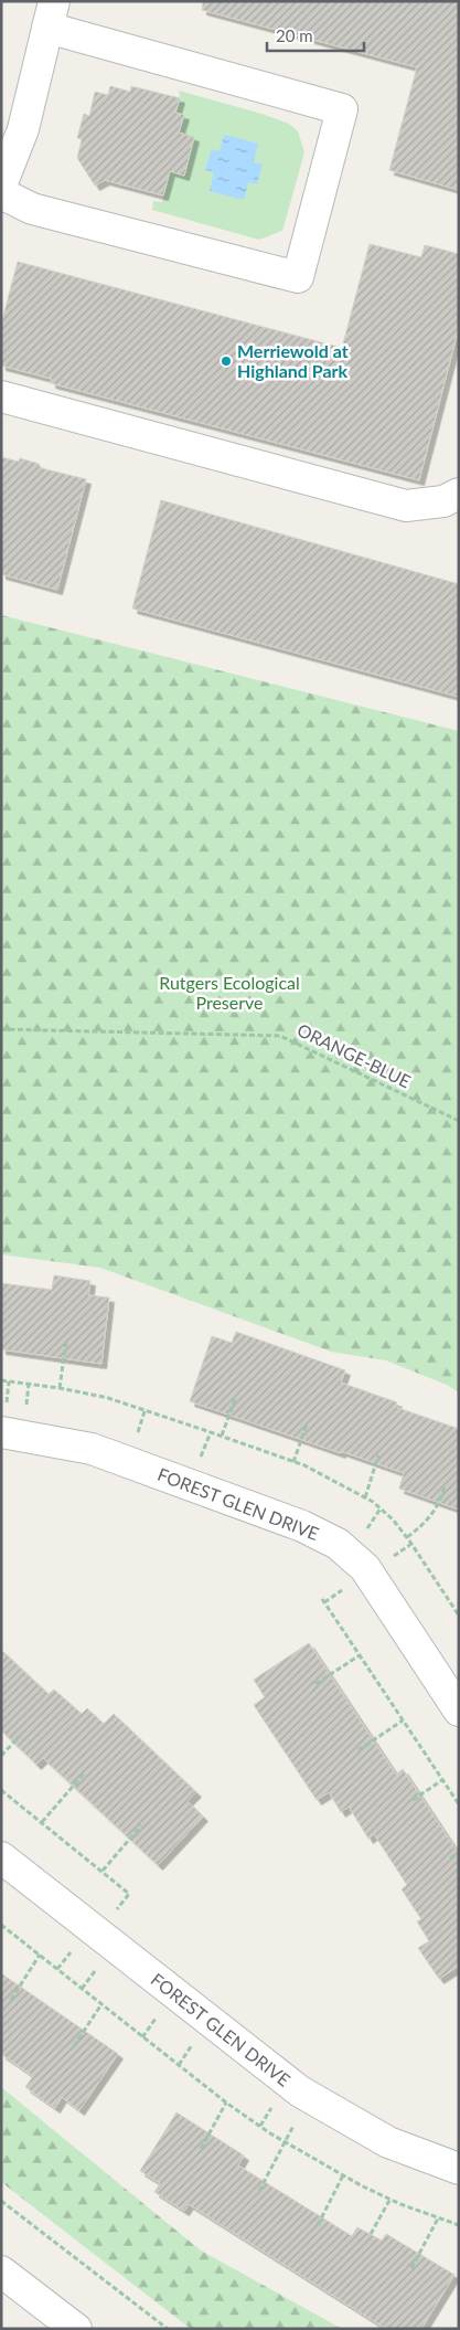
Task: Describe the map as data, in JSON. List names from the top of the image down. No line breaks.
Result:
{"streets":{"street":["FOREST GLEN DRIVE"],"path":["ORANGE-BLUE"]},"parks":["Rutgers Ecological Preserve"],"places":["Merriewold at Highland Park"],"scale_bar":"20 m"}
